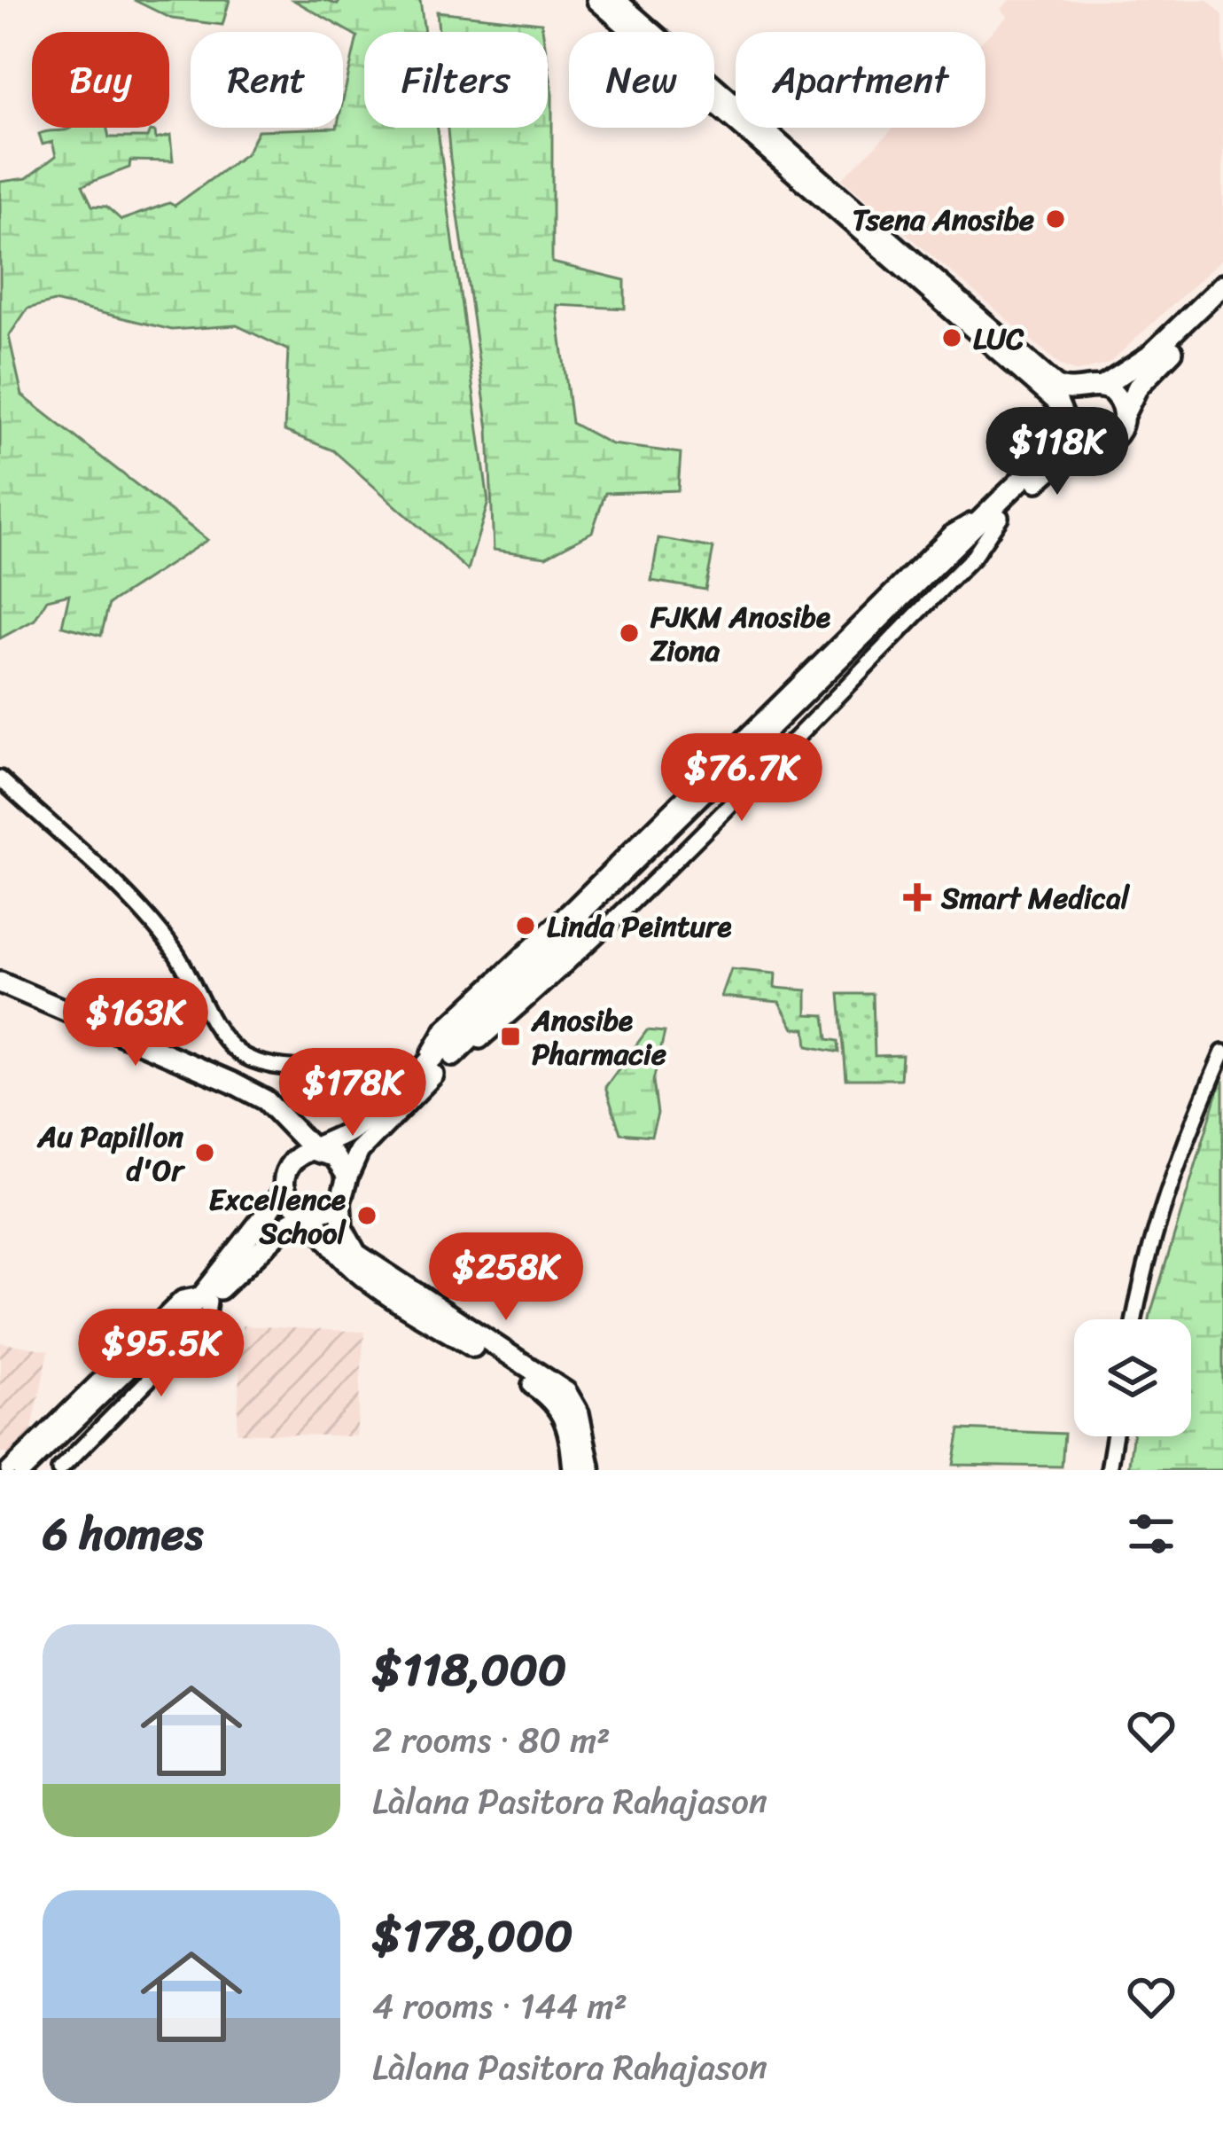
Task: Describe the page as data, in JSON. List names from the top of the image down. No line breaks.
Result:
{"places":{"other":["Tsena Anosibe","LUC","FJKM Anosibe Ziona","Linda Peinture","Au Papillon d'Or","Excellence School"],"health":["Smart Medical"],"transit":["Anosibe Pharmacie"]},"page":{"chip":["Buy","Rent","Filters","New","Apartment"],"price":["$118K","$76.7K","$163K","$178K","$258K","$95.5K"],"heading":"6 homes","list":[{"name":"$118,000","note":"2 rooms · 80 m² · Làlana Pasitora Rahajason"},{"name":"$178,000","note":"4 rooms · 144 m² · Làlana Pasitora Rahajason"}]}}
